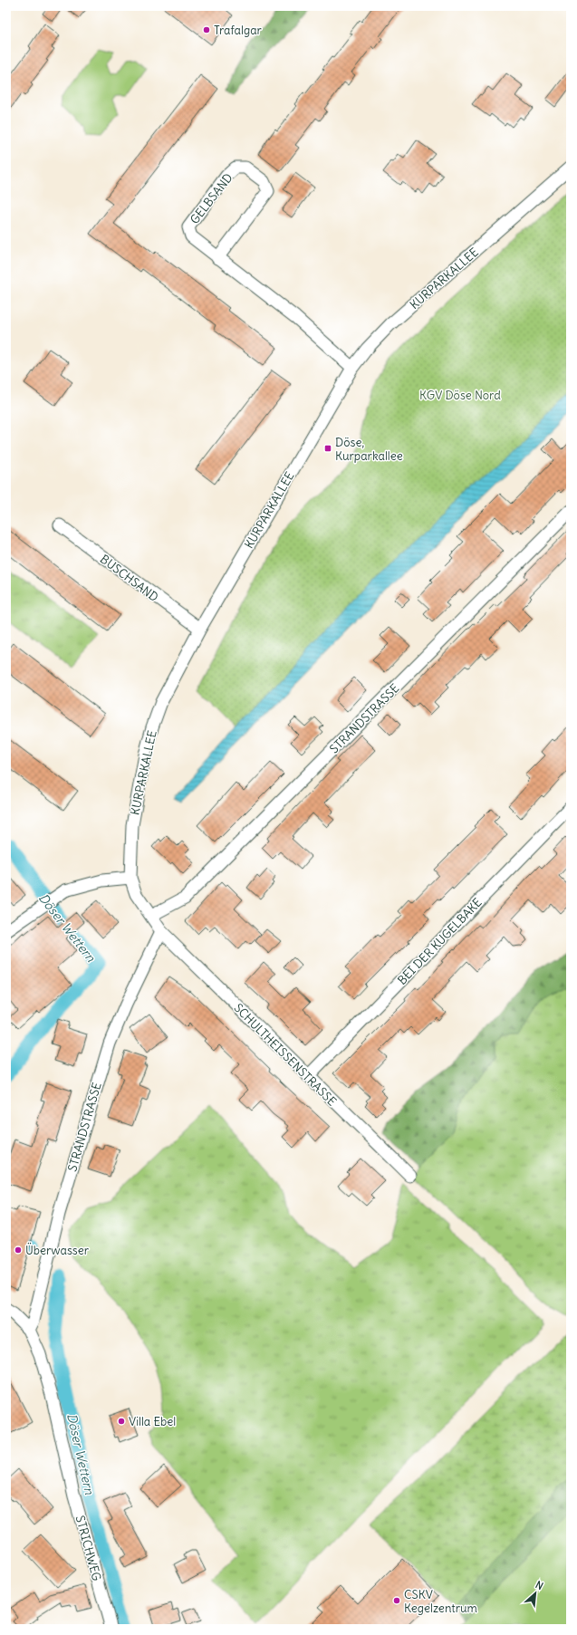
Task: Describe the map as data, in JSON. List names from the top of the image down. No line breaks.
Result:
{"streets":{"street":["GELBSAND","KURPARKALLEE","BUSCHSAND","STRANDSTRASSE","BEI DER KUGELBAKE","SCHULTHEISSENSTRASSE","STRICHWEG"]},"crossings":[["GELBSAND","KURPARKALLEE"],["KURPARKALLEE","BUSCHSAND"],["KURPARKALLEE","STRANDSTRASSE"],["KURPARKALLEE","SCHULTHEISSENSTRASSE"],["STRANDSTRASSE","SCHULTHEISSENSTRASSE"],["STRANDSTRASSE","STRICHWEG"],["BEI DER KUGELBAKE","SCHULTHEISSENSTRASSE"]],"water":["Döser Wettern"],"parks":["KGV Döse Nord"],"places":{"other":["Trafalgar","Überwasser","Villa Ebel","CSKV Kegelzentrum"],"transit":["Döse, Kurparkallee"]},"north":"top right"}
